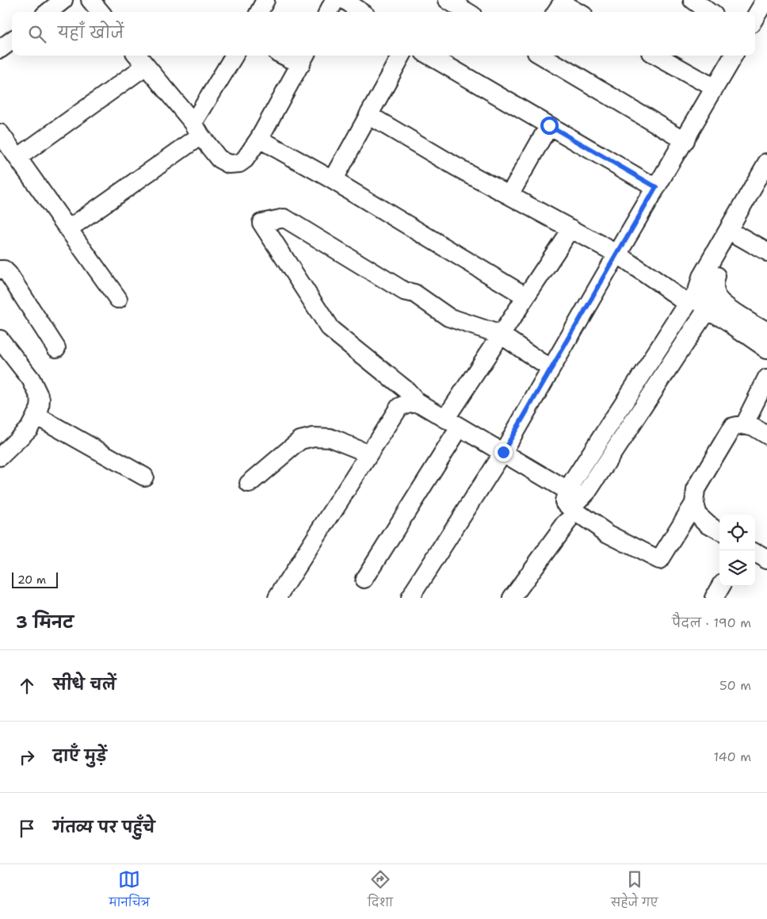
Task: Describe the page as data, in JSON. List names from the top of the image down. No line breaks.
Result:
{"scale_bar":"20 m","page":{"search":"यहाँ खोजें","scale":"20 m","heading":["3 मिनट","पैदल · 190 m"],"list":[["सीधे चलें","50 m"],["दाएँ मुड़ें","140 m"],"गंतव्य पर पहुँचे"],"nav":["मानचित्र","दिशा","सहेजे गए"]}}
